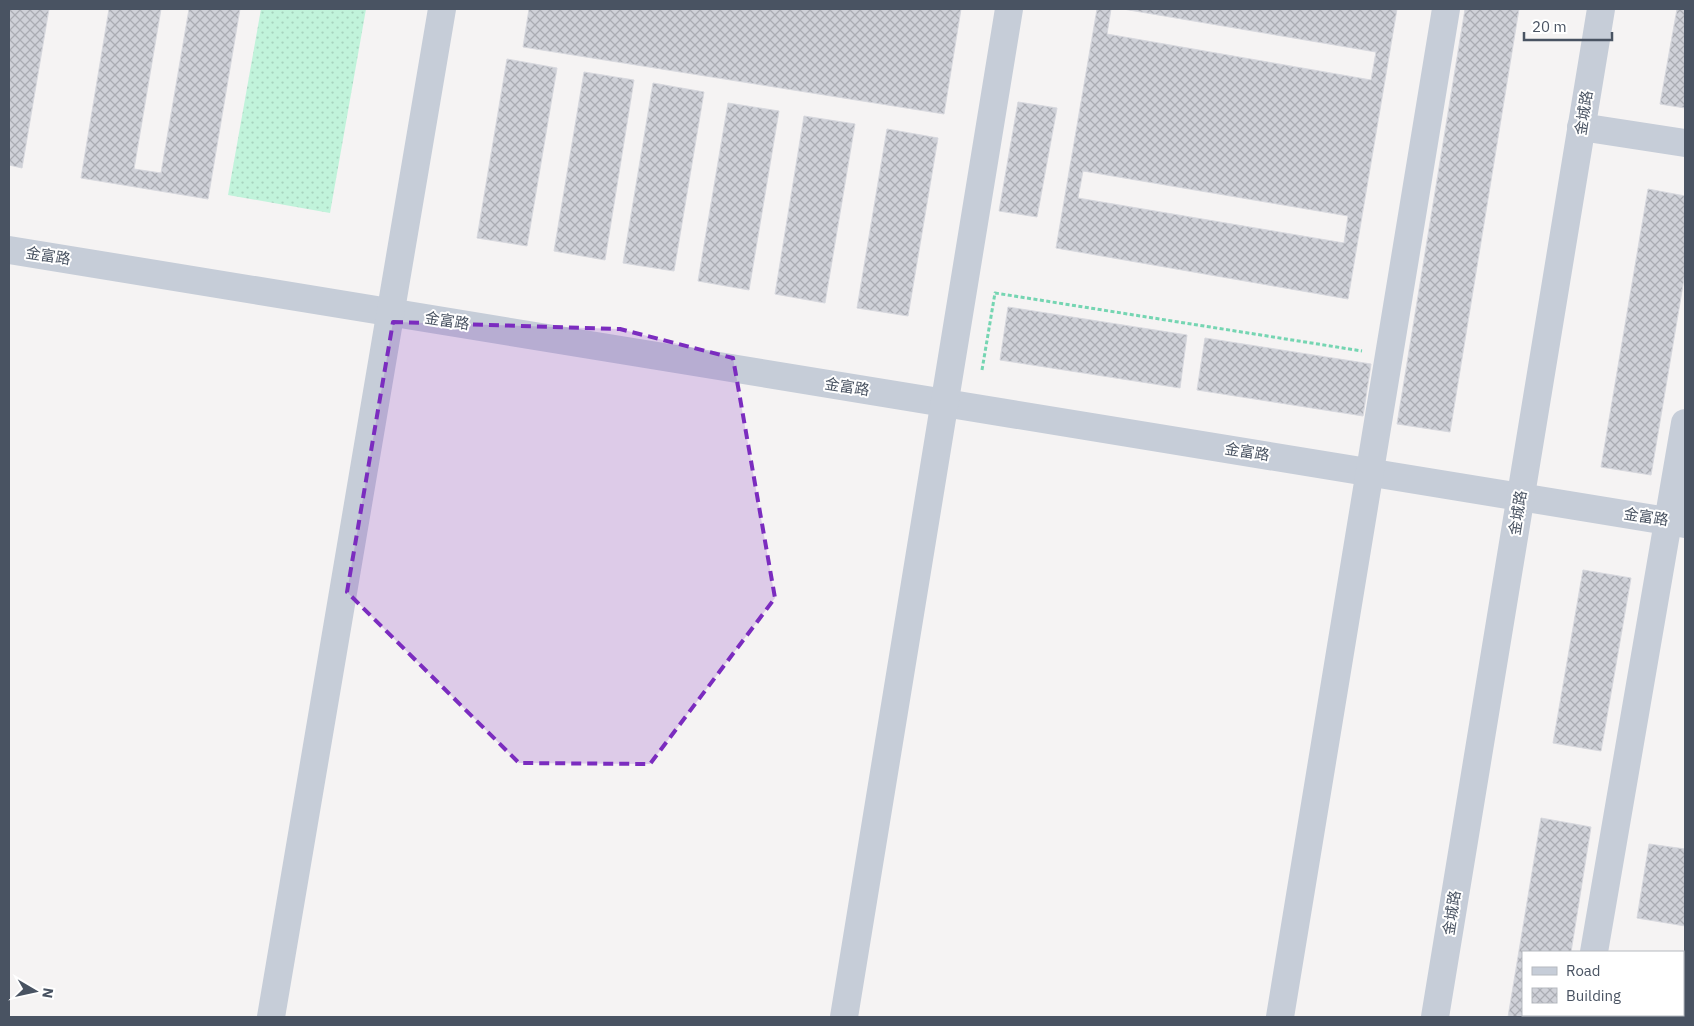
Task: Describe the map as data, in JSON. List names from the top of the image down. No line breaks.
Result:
{"streets":{"street":["金城路","金富路"]},"crossings":[["金城路","金富路"]],"legend":["Road","Building"],"scale_bar":"20 m","north":"right"}
